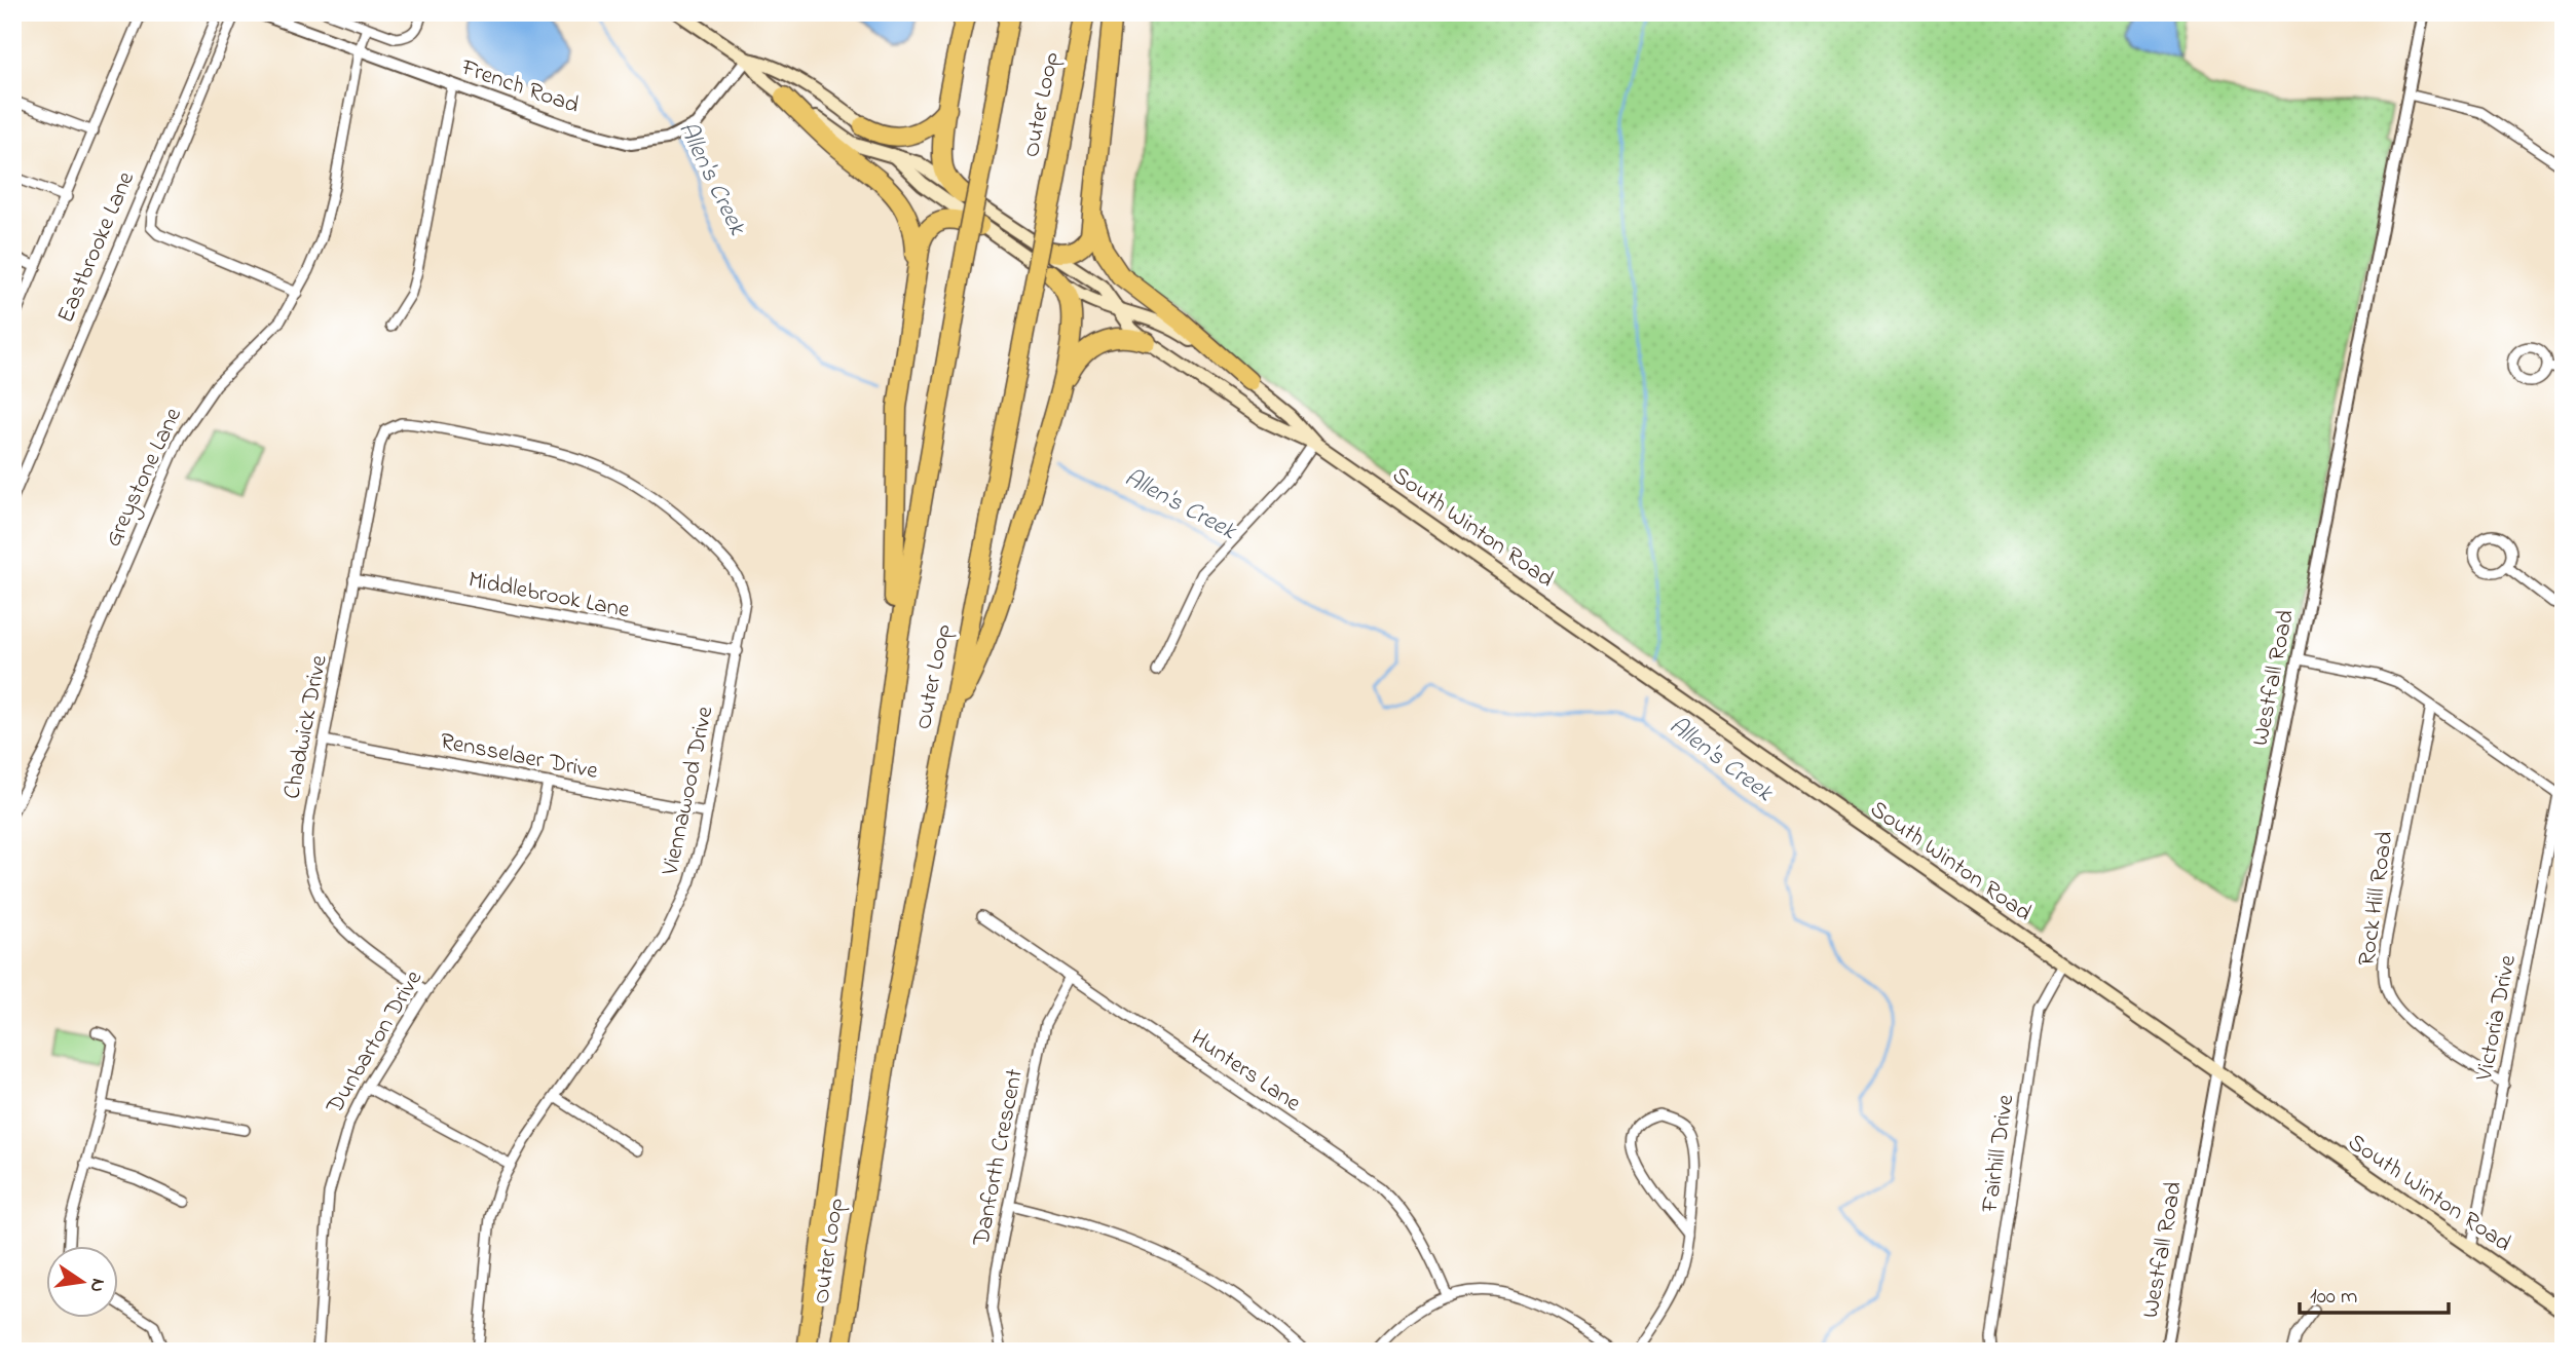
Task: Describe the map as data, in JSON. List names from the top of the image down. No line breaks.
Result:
{"streets":{"highway":["Outer Loop"],"main road":["South Winton Road"],"street":["French Road","Eastbrooke Lane","Greystone Lane","Middlebrook Lane","Westfall Road","Chadwick Drive","Rensselaer Drive","Viennawood Drive","Rock Hill Road","Victoria Drive","Dunbarton Drive","Hunters Lane","Fairhill Drive","Danforth Crescent"]},"crossings":[["French Road","Greystone Lane"],["French Road","South Winton Road"],["South Winton Road","Westfall Road"],["South Winton Road","Victoria Drive"],["South Winton Road","Fairhill Drive"],["Middlebrook Lane","Chadwick Drive"],["Middlebrook Lane","Viennawood Drive"],["Chadwick Drive","Rensselaer Drive"],["Chadwick Drive","Viennawood Drive"],["Chadwick Drive","Dunbarton Drive"],["Rensselaer Drive","Viennawood Drive"],["Rensselaer Drive","Dunbarton Drive"],["Rock Hill Road","Victoria Drive"],["Hunters Lane","Danforth Crescent"]],"water":["Allen's Creek"],"scale_bar":"100 m","north":"right"}
